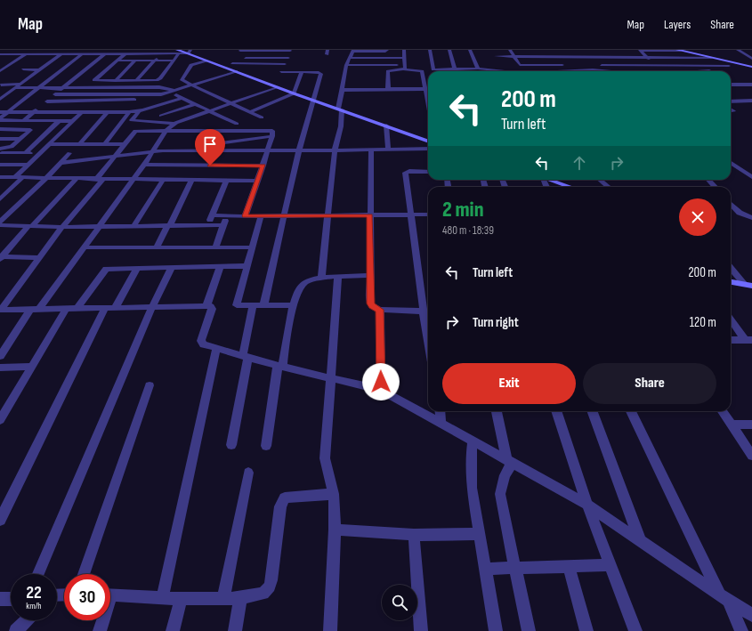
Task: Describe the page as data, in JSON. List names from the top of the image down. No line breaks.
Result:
{"page":{"header":"Map","nav":["Map","Layers","Share"],"turn":["200 m","Turn left"],"heading":["2 min","480 m · 18:39"],"list":[{"name":"Turn left","value":"200 m"},{"name":"Turn right","value":"120 m"}],"buttons":["Exit","Share"],"speed":"22 km/h","limit":"30"}}
